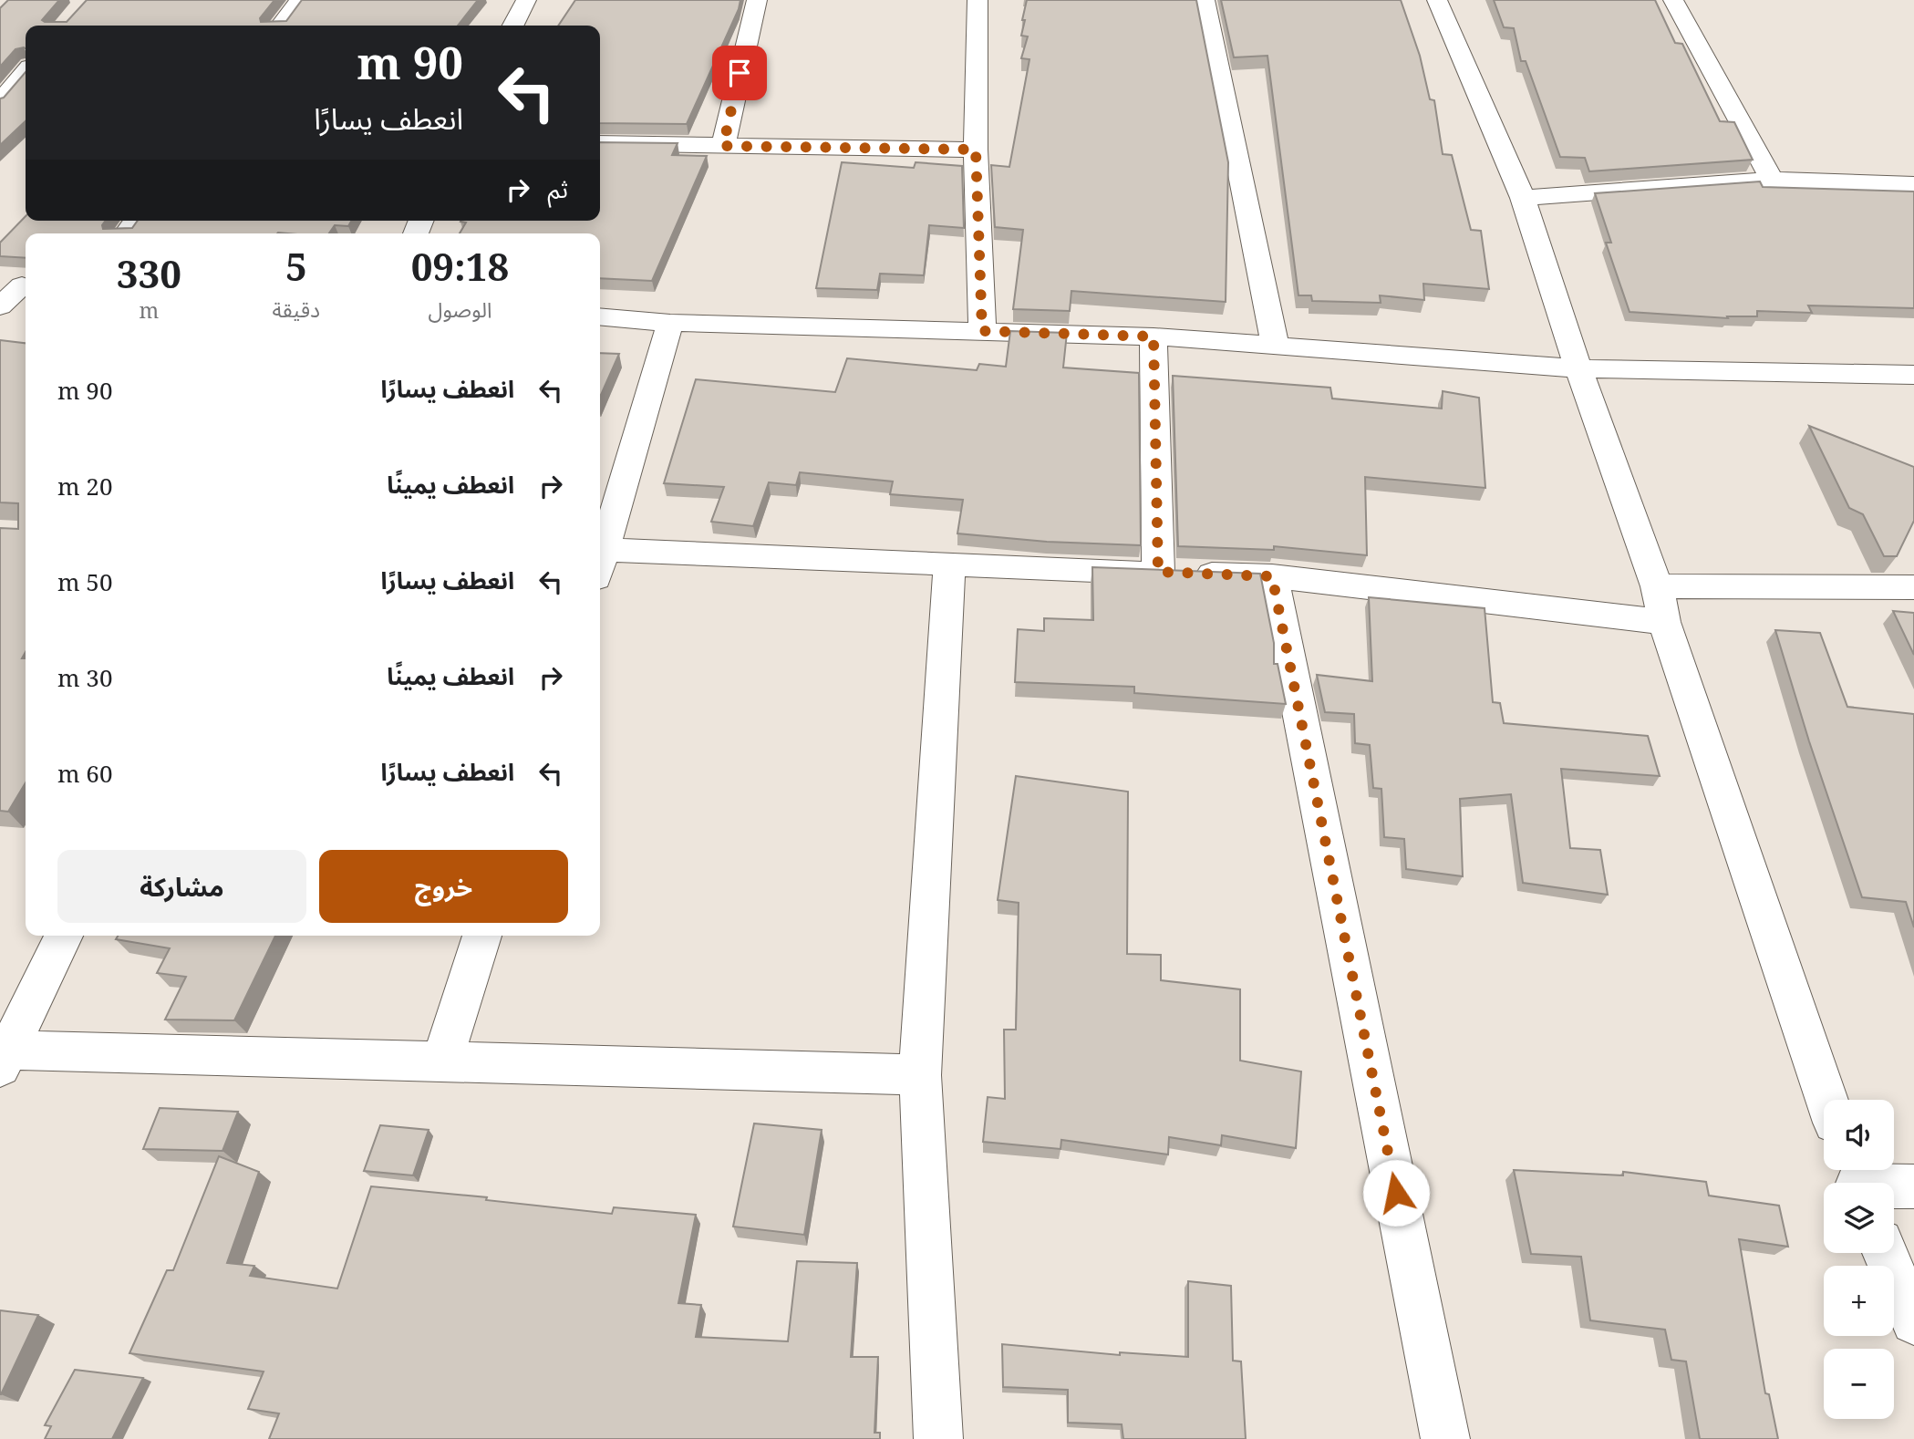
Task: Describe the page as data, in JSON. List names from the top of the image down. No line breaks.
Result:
{"page":{"turn":["90 m","انعطف يسارًا"],"then":"ثم","eta":["09:18","الوصول","5","دقيقة","330","m"],"list":[{"name":"انعطف يسارًا","value":"90 m"},{"name":"انعطف يمينًا","value":"20 m"},{"name":"انعطف يسارًا","value":"50 m"},{"name":"انعطف يمينًا","value":"30 m"},{"name":"انعطف يسارًا","value":"60 m"}],"buttons":["خروج","مشاركة"],"map_buttons":["+","−"]}}
